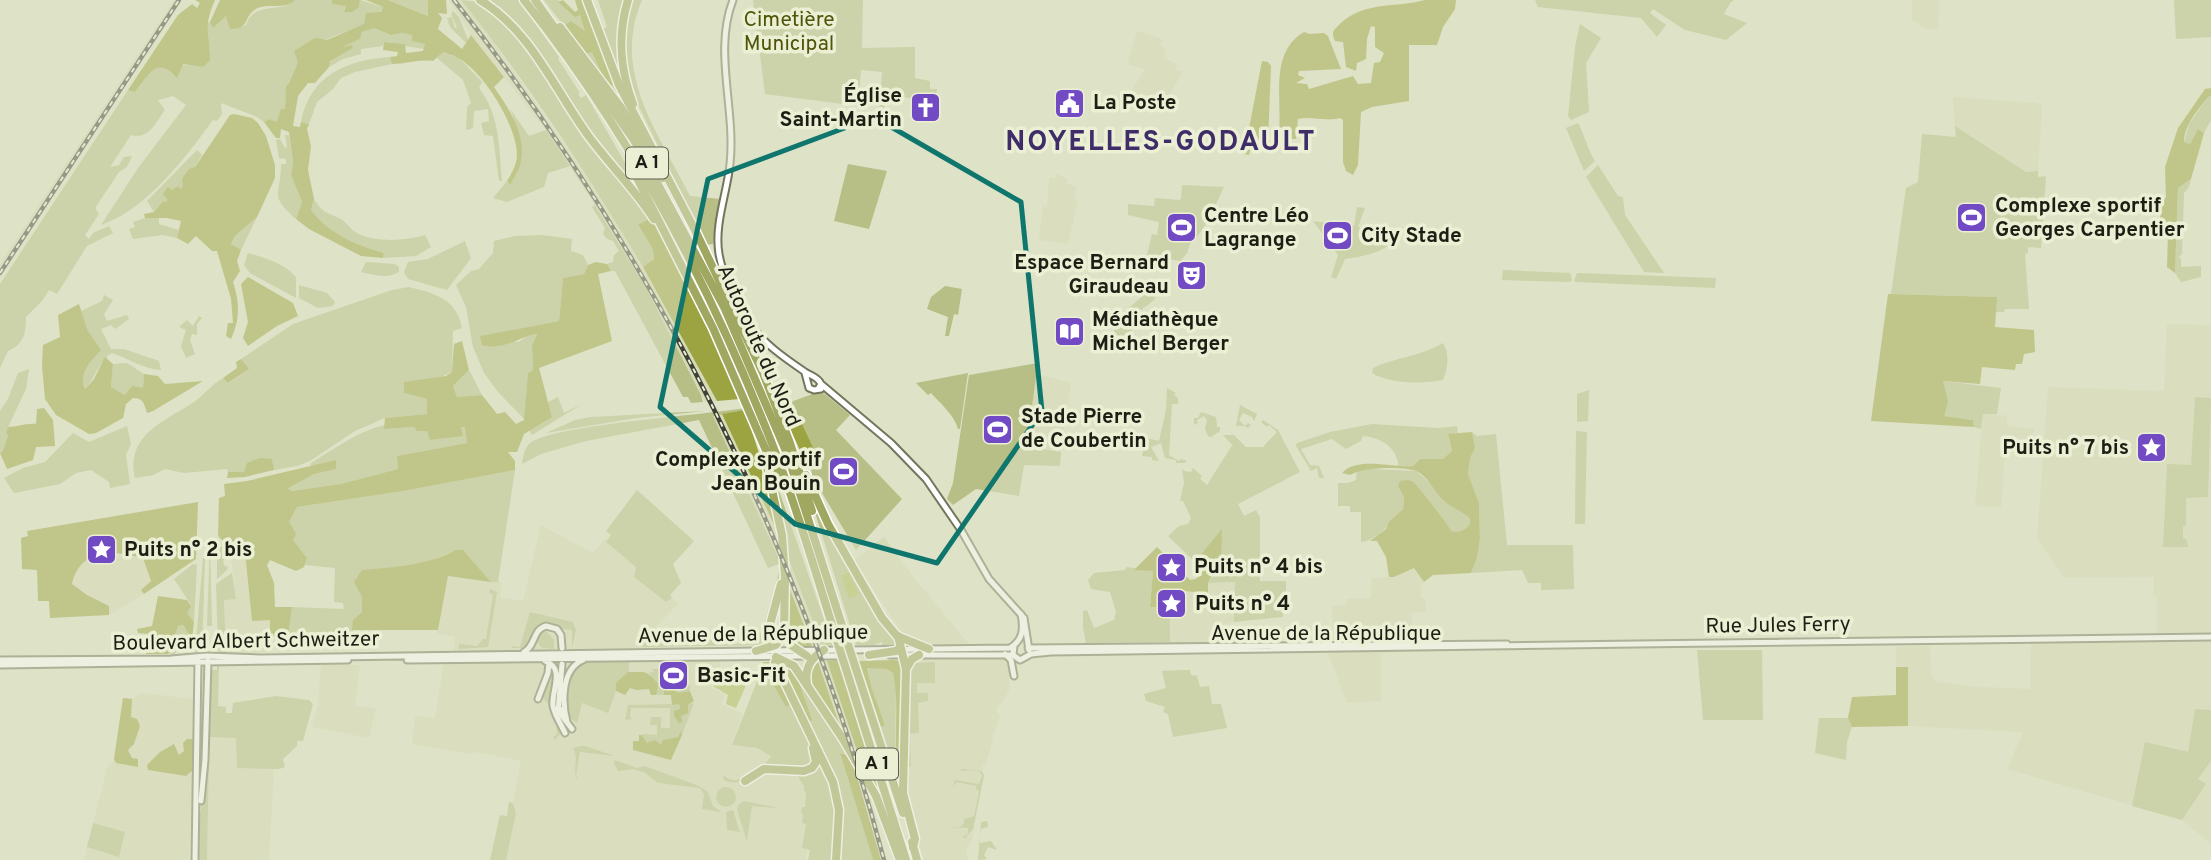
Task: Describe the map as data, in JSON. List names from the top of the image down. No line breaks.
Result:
{"streets":{"highway":["A 1","Autoroute du Nord"],"main road":["Rue Jules Ferry","Avenue de la République","Boulevard Albert Schweitzer"]},"crossings":[["Rue Jules Ferry","Avenue de la République"],["Avenue de la République","Boulevard Albert Schweitzer"]],"districts":["NOYELLES-GODAULT"],"parks":["Cimetière Municipal"],"places":{"public building":["La Poste"],"church":["Église Saint-Martin"],"sports":["Complexe sportif Georges Carpentier","Centre Léo Lagrange","City Stade","Stade Pierre de Coubertin","Complexe sportif Jean Bouin","Basic-Fit"],"theatre":["Espace Bernard Giraudeau"],"library":["Médiathèque Michel Berger"],"place":["Puits n° 7 bis","Puits n° 2 bis","Puits n° 4 bis","Puits n° 4"]}}
